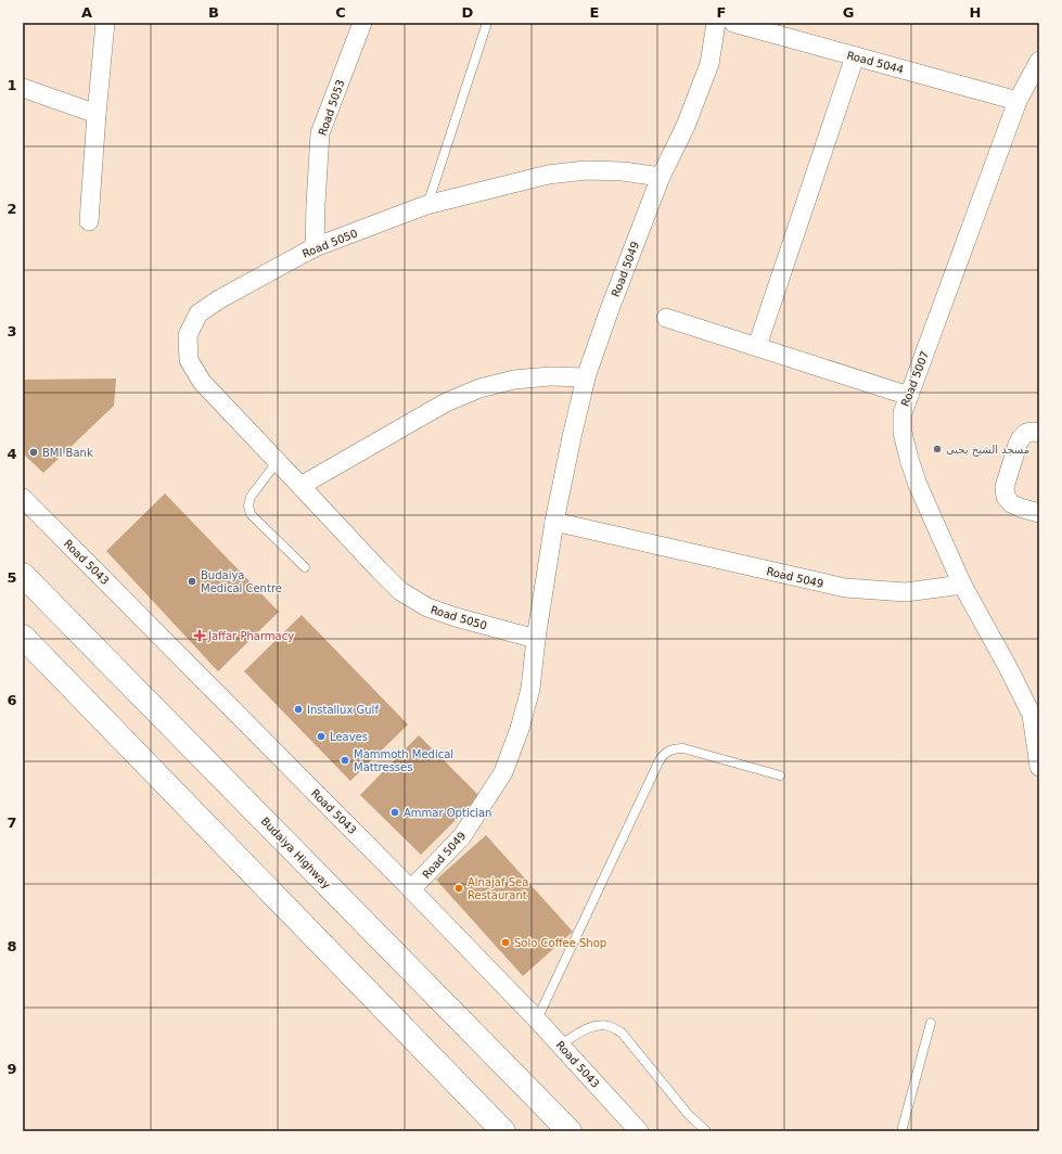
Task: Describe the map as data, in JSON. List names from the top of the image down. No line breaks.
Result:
{"streets":{"main road":["Budaiya Highway"],"street":["Road 5044","Road 5053","Road 5050","Road 5049","Road 5007","Road 5043"]},"crossings":[["Road 5044","Road 5007"],["Road 5053","Road 5050"],["Road 5050","Road 5049"],["Road 5049","Road 5007"],["Road 5049","Road 5043"]],"places":{"other":["مسجد الشيخ يحيى","BMI Bank","Budaiya Medical Centre","Installux Gulf","Leaves","Mammoth Medical Mattresses","Ammar Optician","Alnajaf Sea Restaurant","Solo Coffee Shop"],"health":["Jaffar Pharmacy"]},"grid":{"columns":["A","B","C","D","E","F","G","H"],"rows":["1","2","3","4","5","6","7","8","9"]}}
